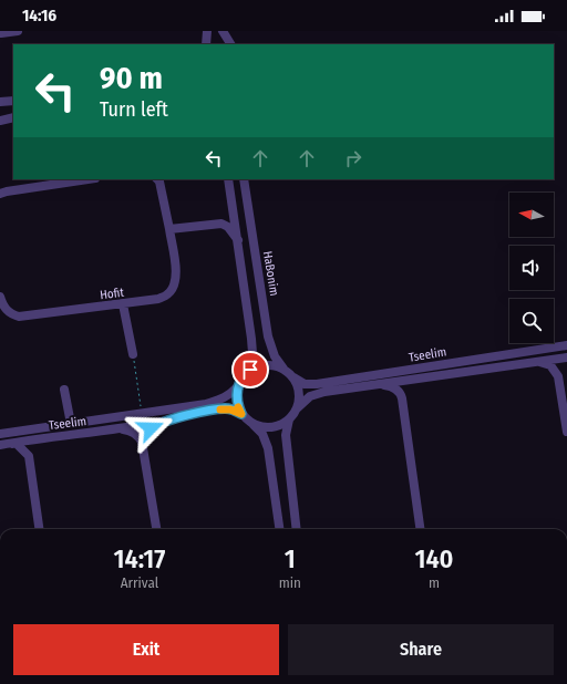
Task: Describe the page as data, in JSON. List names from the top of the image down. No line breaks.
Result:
{"streets":{"street":["HaBonim","Hofit","Tseelim"]},"crossings":[["HaBonim","Tseelim"]],"north":"left","page":{"status":"14:16","turn":["90 m","Turn left"],"eta":["14:17","Arrival","1","min","140","m"],"buttons":["Exit","Share"]}}
